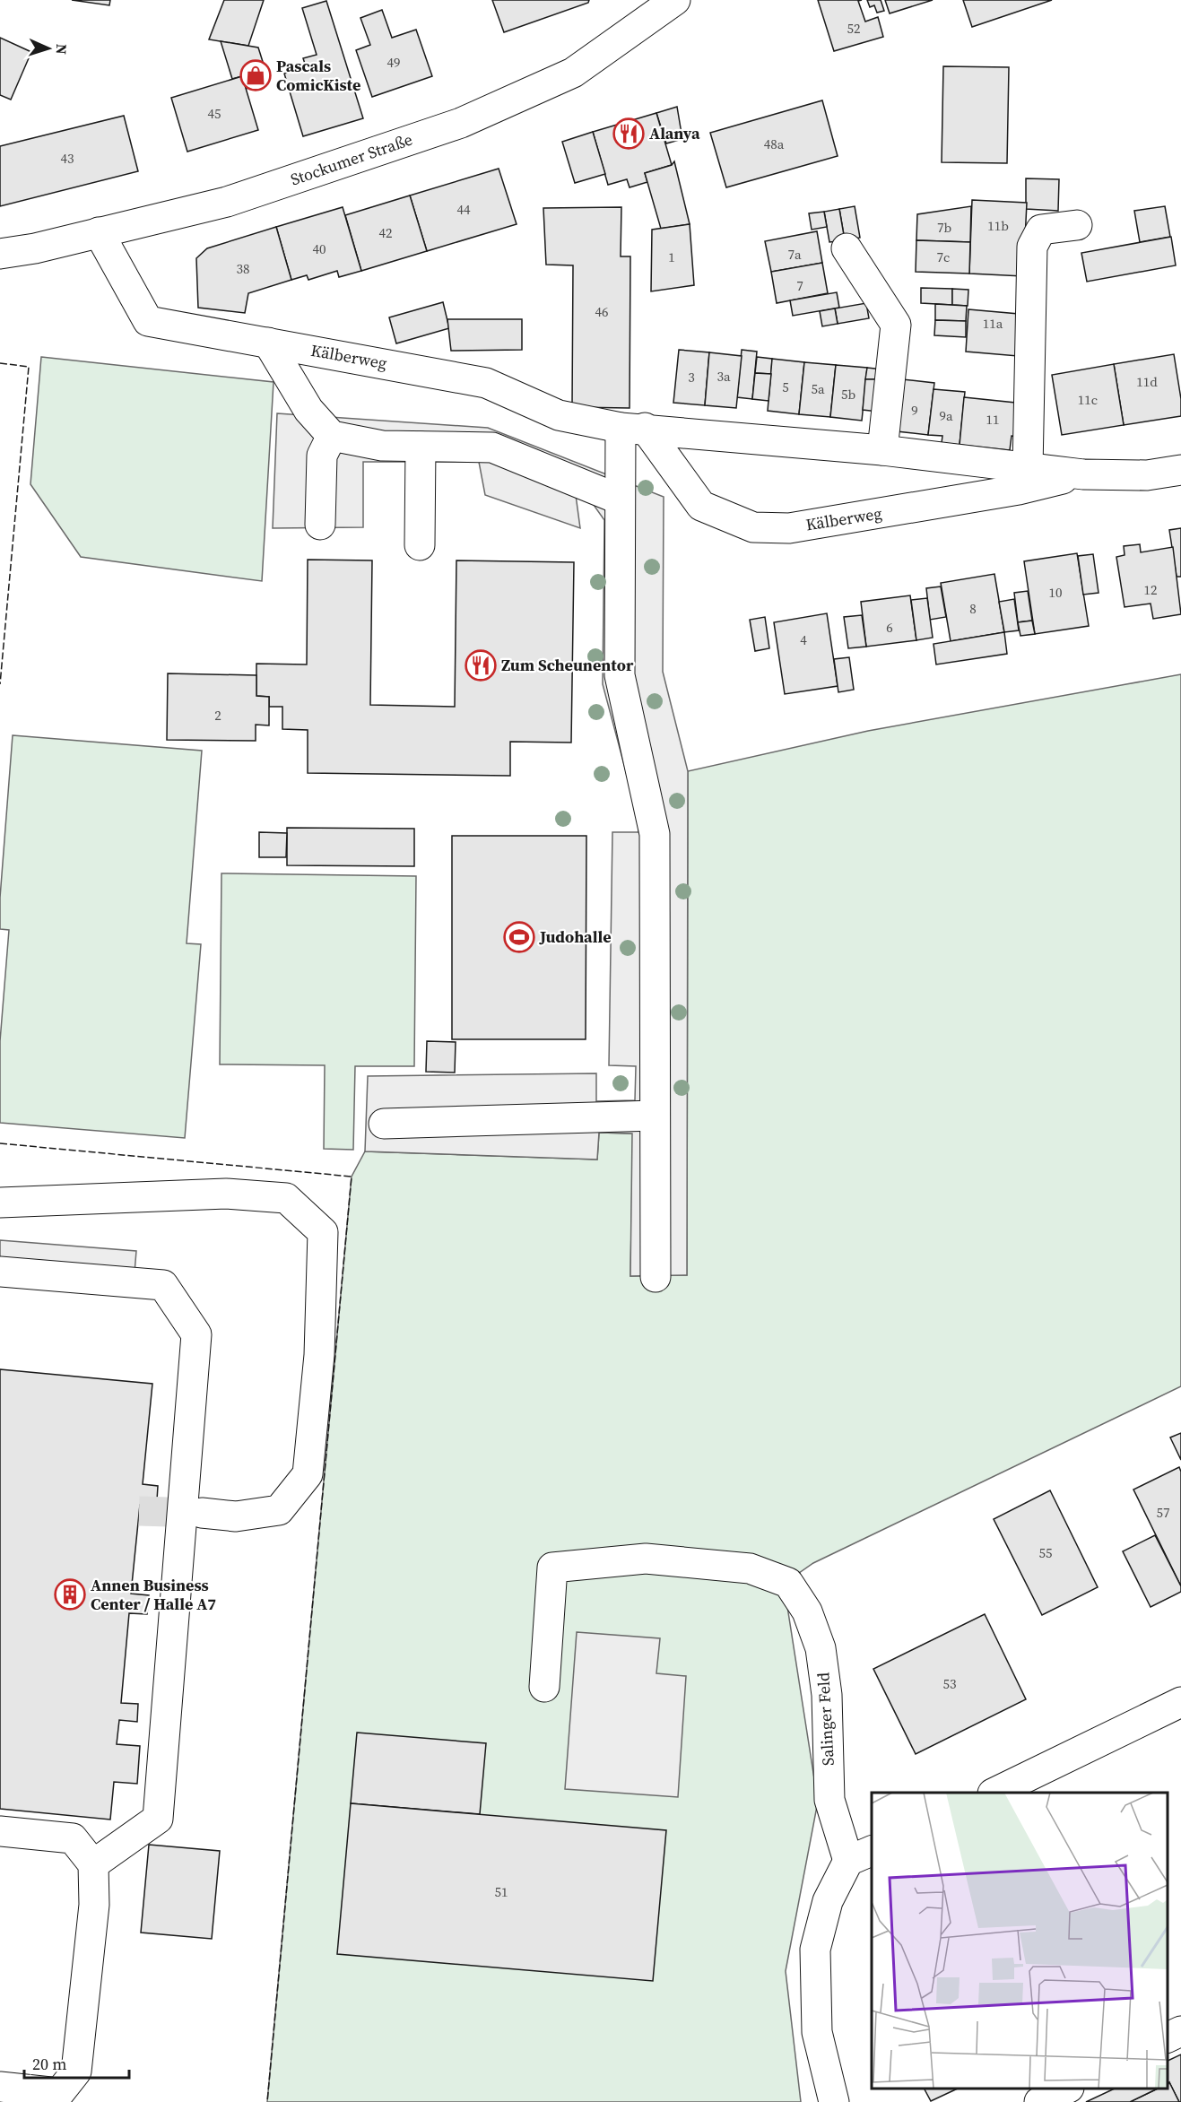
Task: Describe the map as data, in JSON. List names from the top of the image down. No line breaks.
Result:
{"streets":{"street":["Stockumer Straße","Kälberweg","Salinger Feld"]},"crossings":[["Stockumer Straße","Kälberweg"]],"places":{"shop":["Pascals ComicKiste"],"restaurant":["Alanya","Zum Scheunentor"],"sports":["Judohalle"],"building":["Annen Business Center / Halle A7"]},"house_numbers":["52","49","45","48a","43","44","11b","7b","42","40","7a","1","7c","38","7","46","11a","3a","3","11d","5","5a","5b","11c","9","9a","11","12","10","8","6","4","2","57","55","53","51"],"scale_bar":"20 m","north":"right"}
